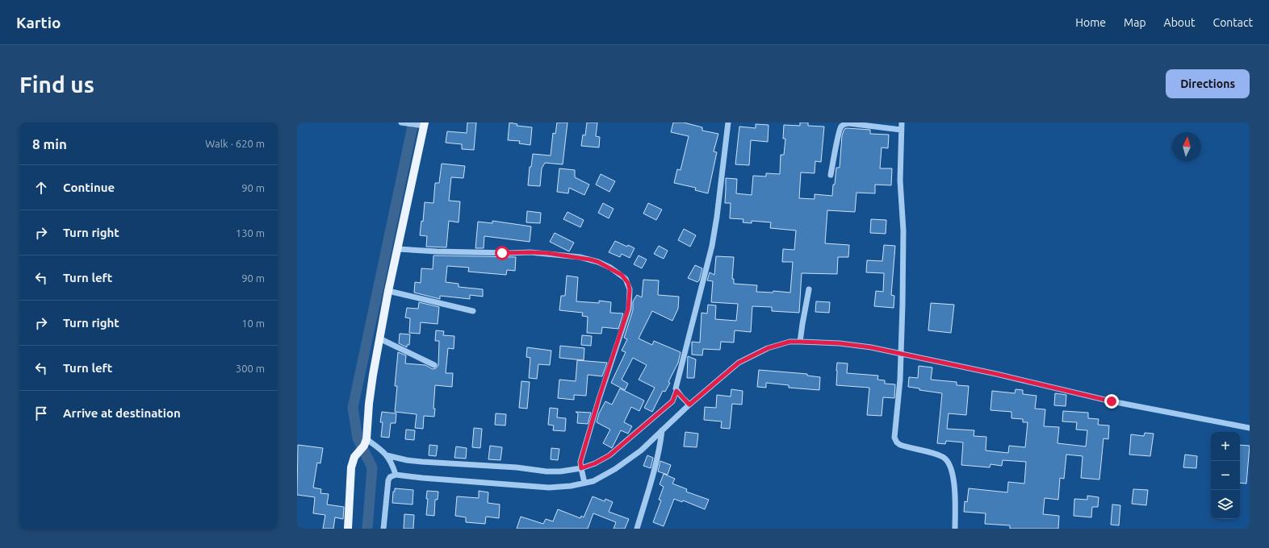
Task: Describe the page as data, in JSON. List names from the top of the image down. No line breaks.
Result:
{"north":"top","page":{"header":"Kartio","nav":["Home","Map","About","Contact"],"buttons":"Directions","title":"Find us","heading":["8 min","Walk · 620 m"],"list":[["Continue","90 m"],["Turn right","130 m"],["Turn left","90 m"],["Turn right","10 m"],["Turn left","300 m"],"Arrive at destination"],"map_buttons":["+","−"]}}
